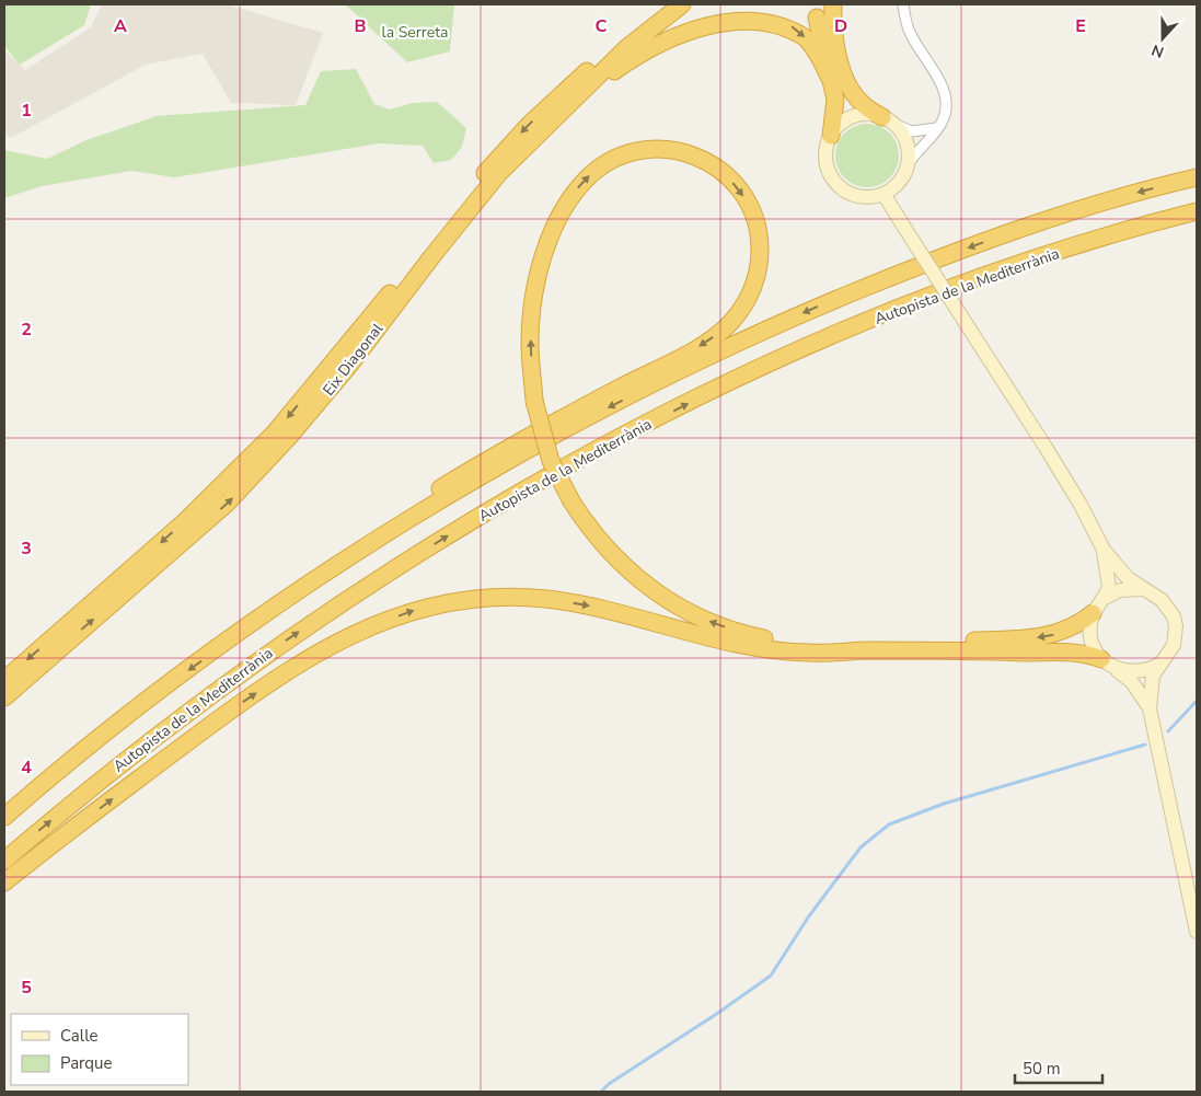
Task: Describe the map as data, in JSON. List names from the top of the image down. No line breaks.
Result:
{"streets":{"highway":["Autopista de la Mediterrània","Eix Diagonal"]},"parks":["la Serreta"],"legend":["Calle","Parque"],"scale_bar":"50 m","north":"bottom","grid":{"columns":["A","B","C","D","E"],"rows":["1","2","3","4","5"]}}
